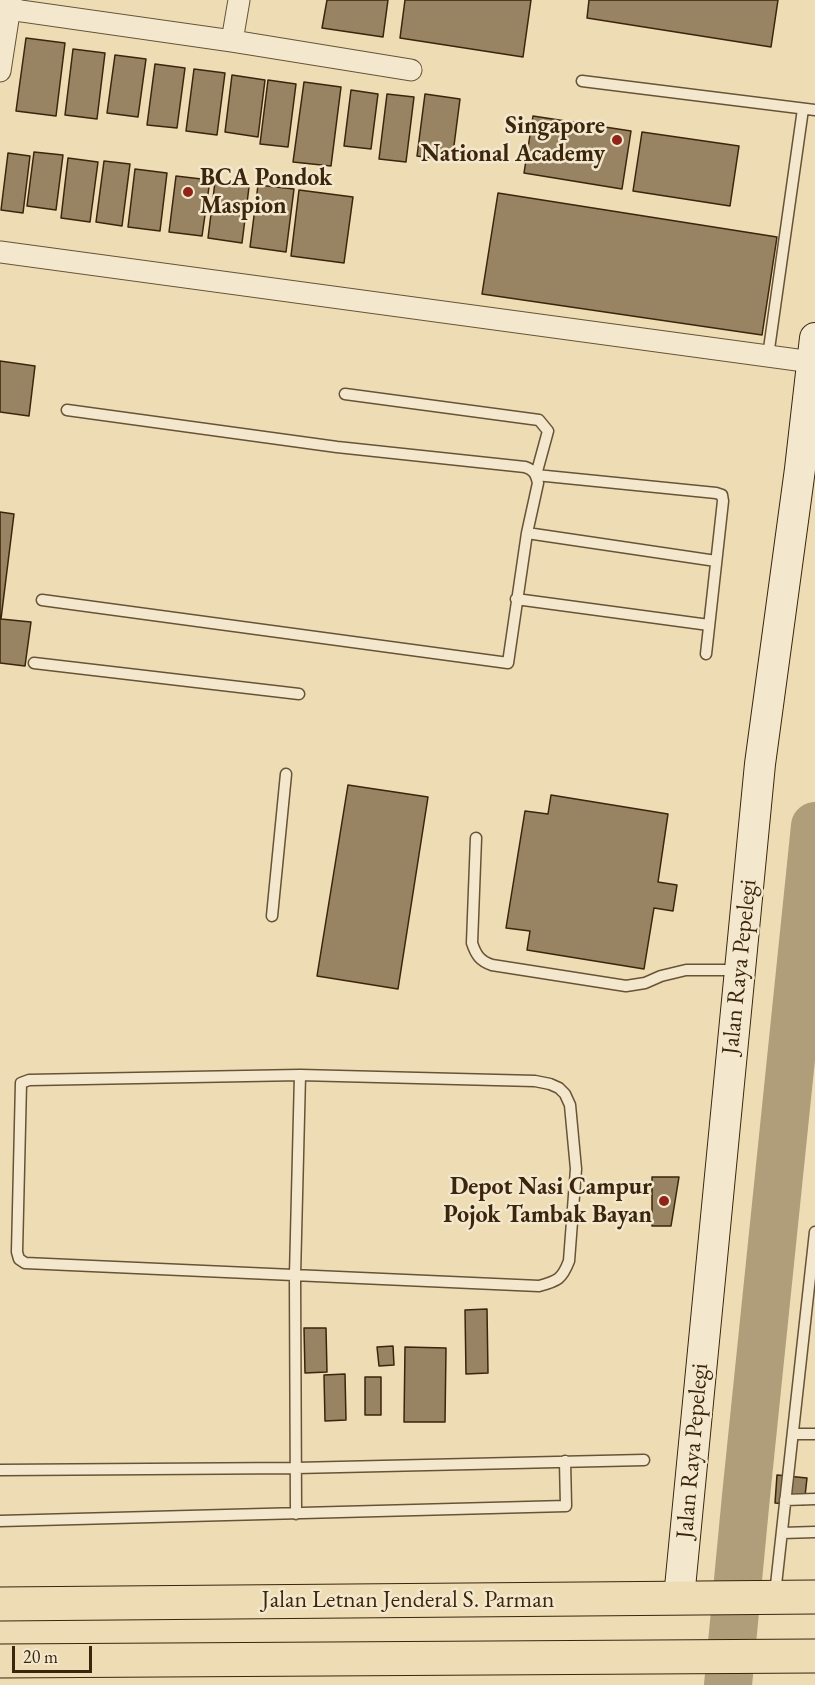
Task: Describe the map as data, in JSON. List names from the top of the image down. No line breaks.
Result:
{"streets":{"highway":["Jalan Letnan Jenderal S. Parman"],"street":["Jalan Raya Pepelegi"]},"crossings":[["Jalan Raya Pepelegi","Jalan Letnan Jenderal S. Parman"]],"places":["Singapore National Academy","BCA Pondok Maspion","Depot Nasi Campur Pojok Tambak Bayan"],"scale_bar":"20 m"}
